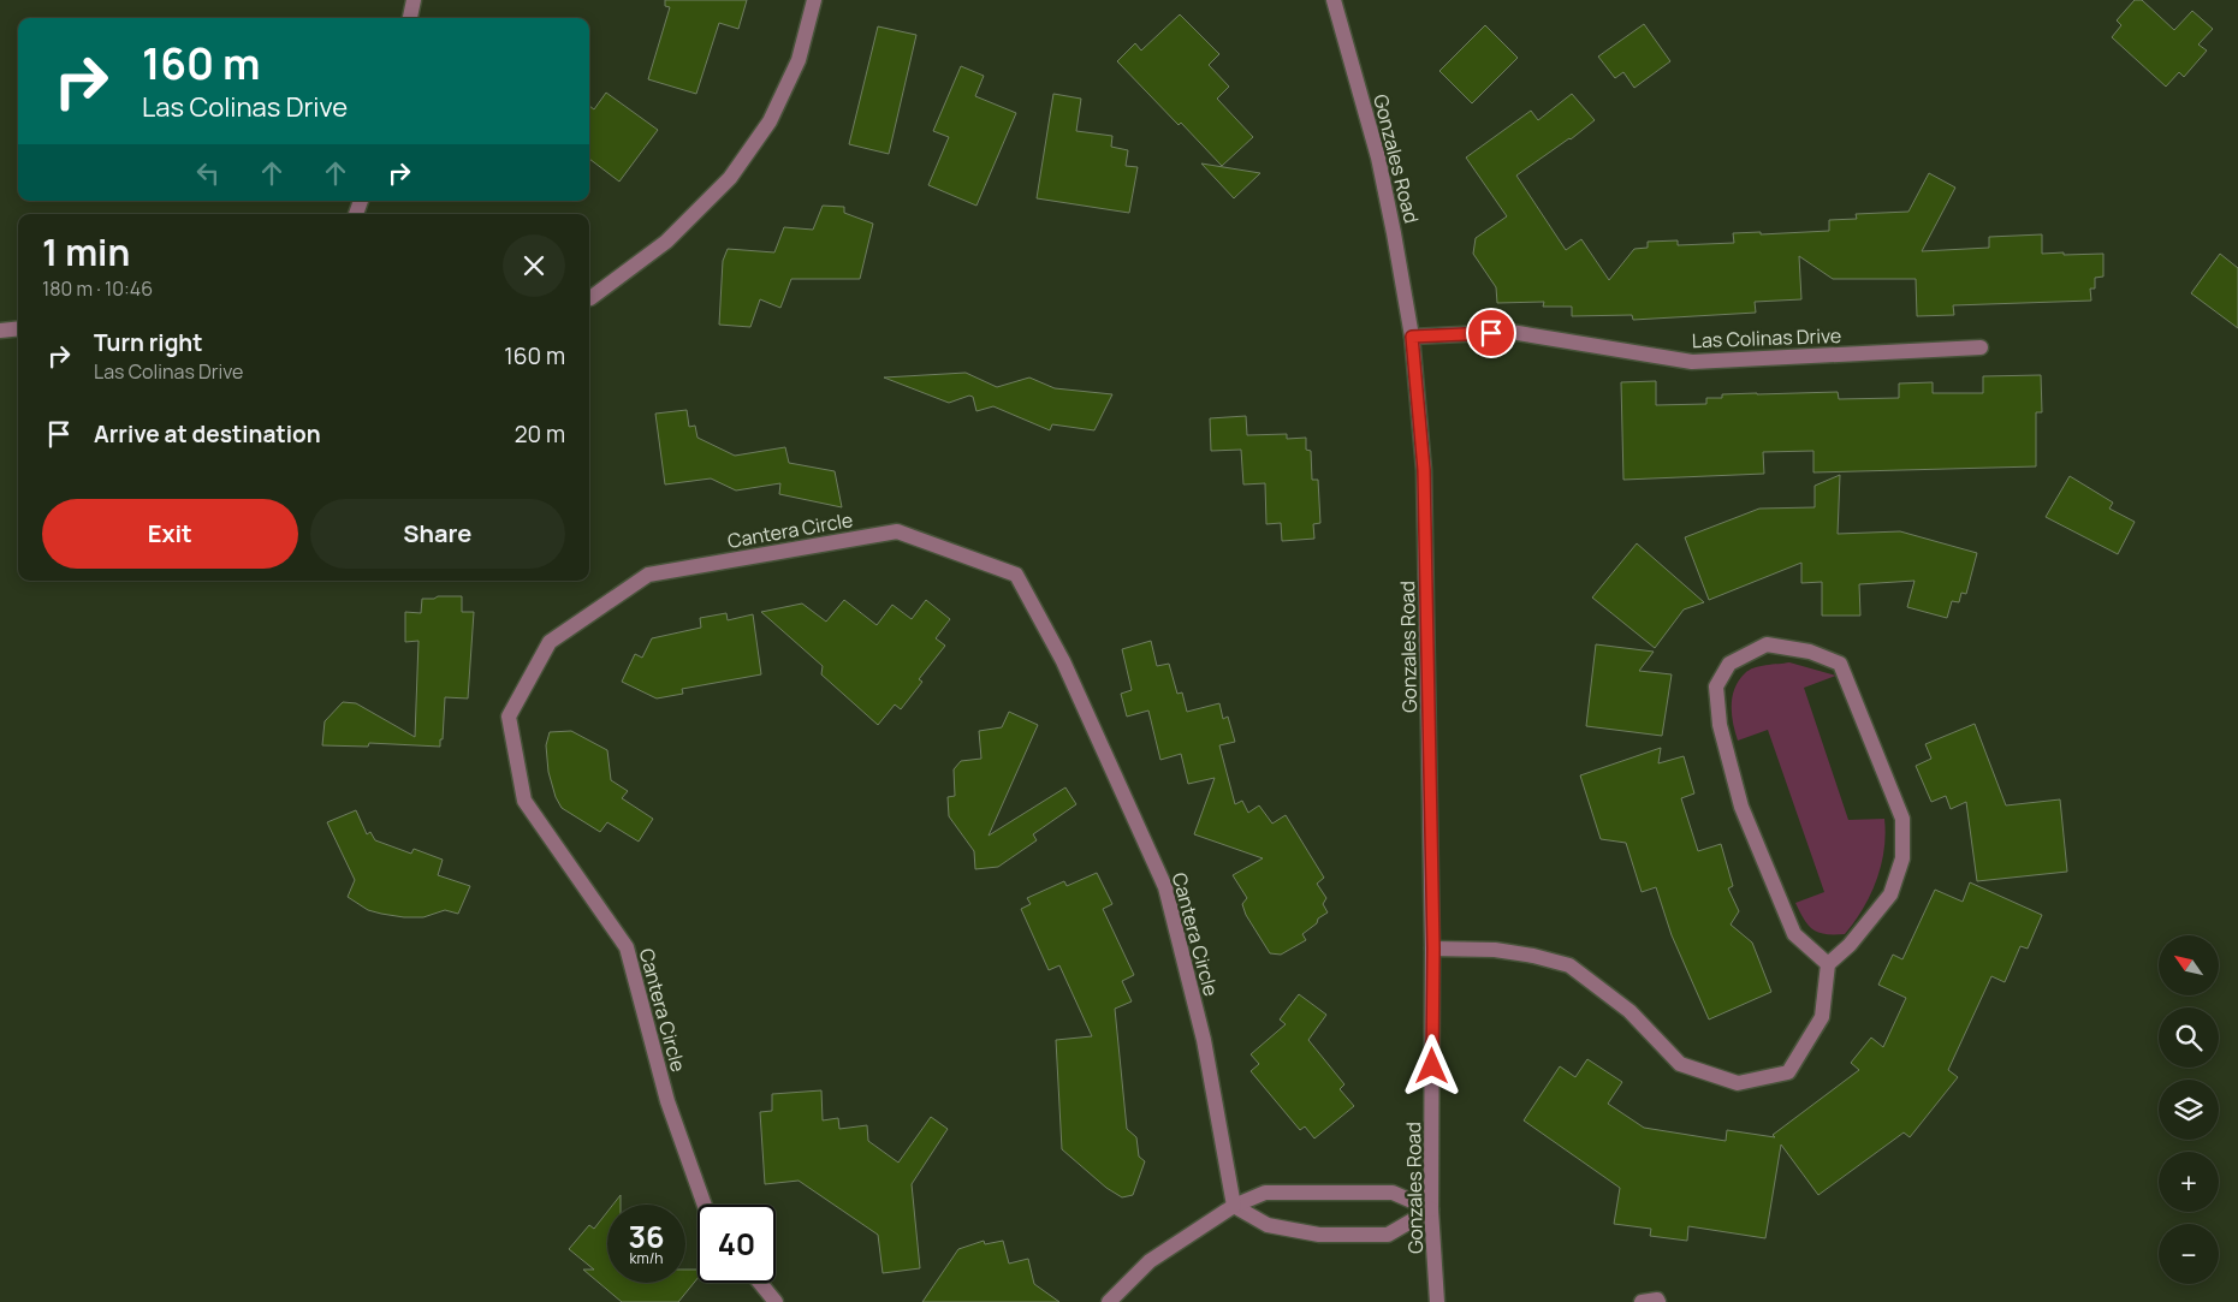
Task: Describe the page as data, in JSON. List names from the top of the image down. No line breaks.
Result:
{"streets":{"street":["Gonzales Road","Las Colinas Drive","Cantera Circle"]},"crossings":[["Gonzales Road","Las Colinas Drive"]],"north":"top left","page":{"turn":["160 m","Las Colinas Drive"],"heading":["1 min","180 m · 10:46"],"list":[{"name":"Turn right","note":"Las Colinas Drive","value":"160 m"},{"name":"Arrive at destination","value":"20 m"}],"buttons":["Exit","Share"],"map_buttons":["+","−"],"speed":"36 km/h","limit":"40"}}
